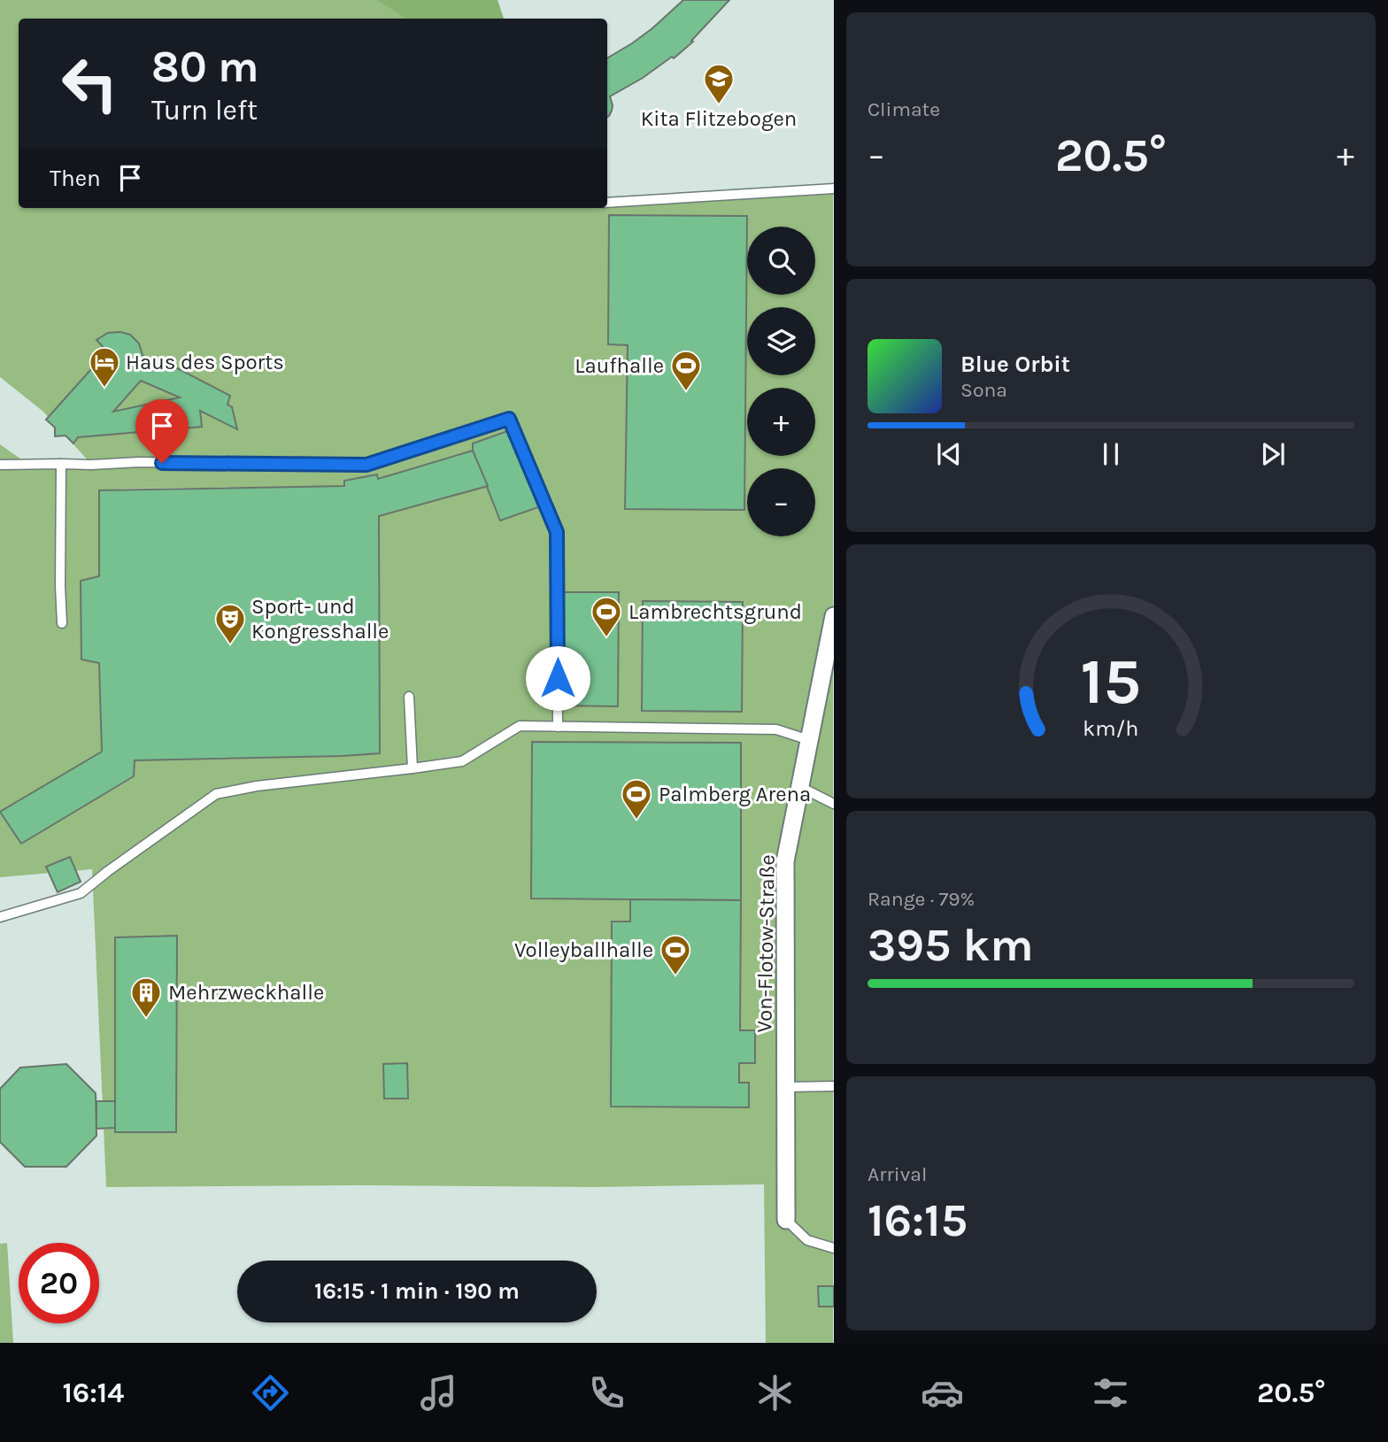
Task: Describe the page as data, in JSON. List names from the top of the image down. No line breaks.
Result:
{"streets":{"street":["Von-Flotow-Straße"]},"places":{"school or university":["Kita Flitzebogen"],"hotel":["Haus des Sports"],"sports":["Laufhalle","Lambrechtsgrund","Palmberg Arena","Volleyballhalle"],"theatre":["Sport- und Kongresshalle"],"building":["Mehrzweckhalle"]},"page":{"tile":["Climate",["Range · 79%","395 km"],["Arrival","16:15"]],"turn":["80 m","Turn left"],"heat":["−","20.5°","+"],"then":"Then","map_buttons":["+","−"],"song":["Blue Orbit","Sona"],"limit":"20","trip":"16:15 · 1 min · 190 m","tabs":["16:14","20.5°"],"gauge":["15","km/h"]}}
